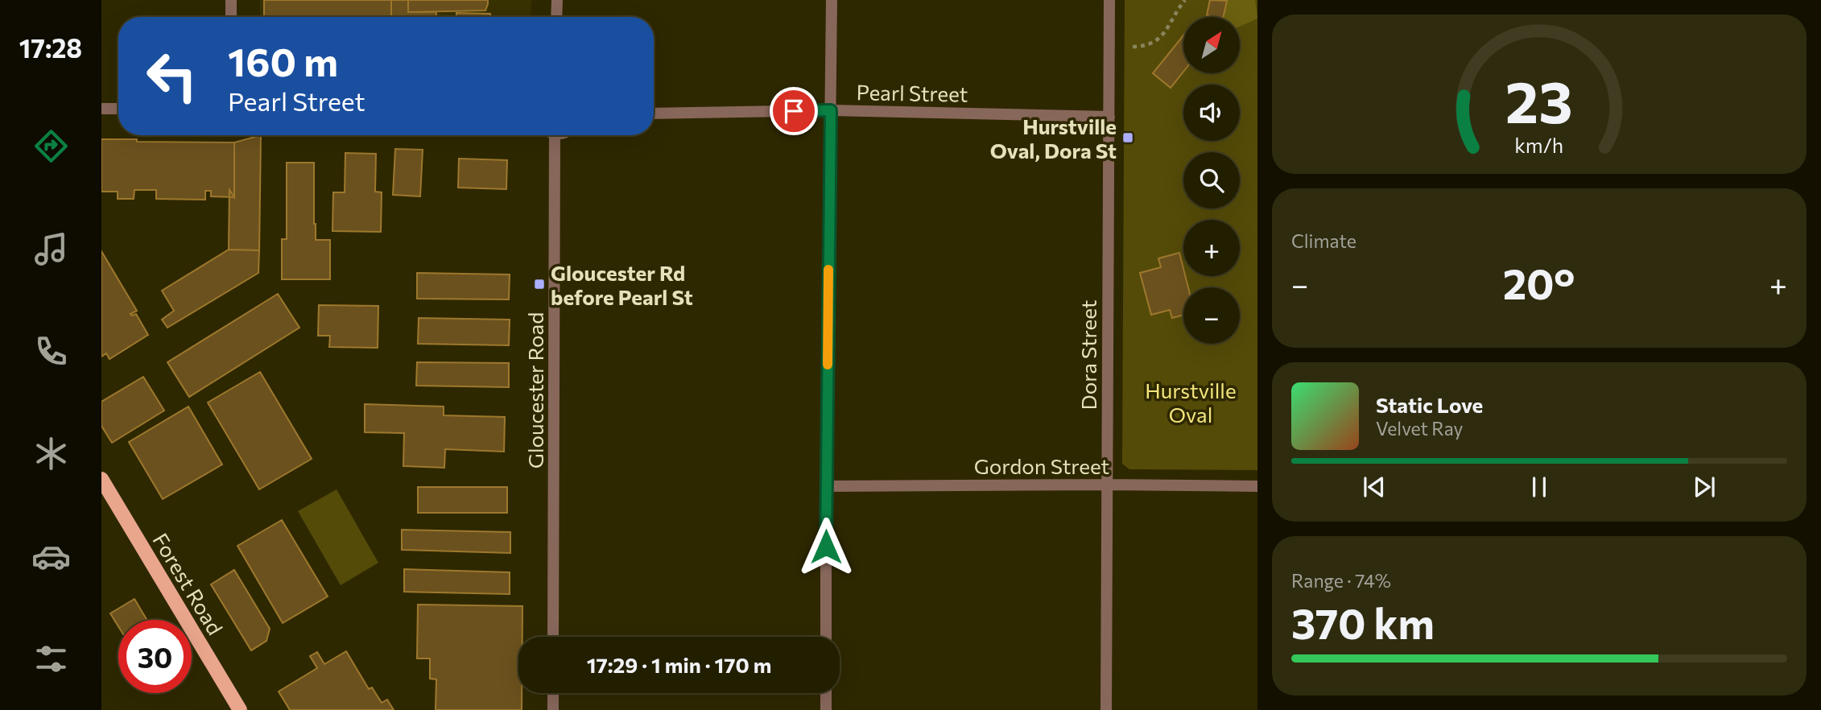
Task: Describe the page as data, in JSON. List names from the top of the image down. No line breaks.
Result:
{"streets":{"main road":["Forest Road"],"street":["Pearl Street","Dora Street","Gloucester Road","Gordon Street"]},"crossings":[["Pearl Street","Dora Street"],["Dora Street","Gordon Street"]],"parks":["Hurstville Oval"],"places":{"transit":["Hurstville Oval, Dora St","Gloucester Rd before Pearl St"]},"north":"top right","page":{"tabs":"17:28","map_buttons":["+","−"],"turn":["160 m","Pearl Street"],"tile":["Climate",["Range · 74%","370 km"]],"heat":["−","20°","+"],"song":["Static Love","Velvet Ray"],"limit":"30","trip":"17:29 · 1 min · 170 m","gauge":["23","km/h"]}}
